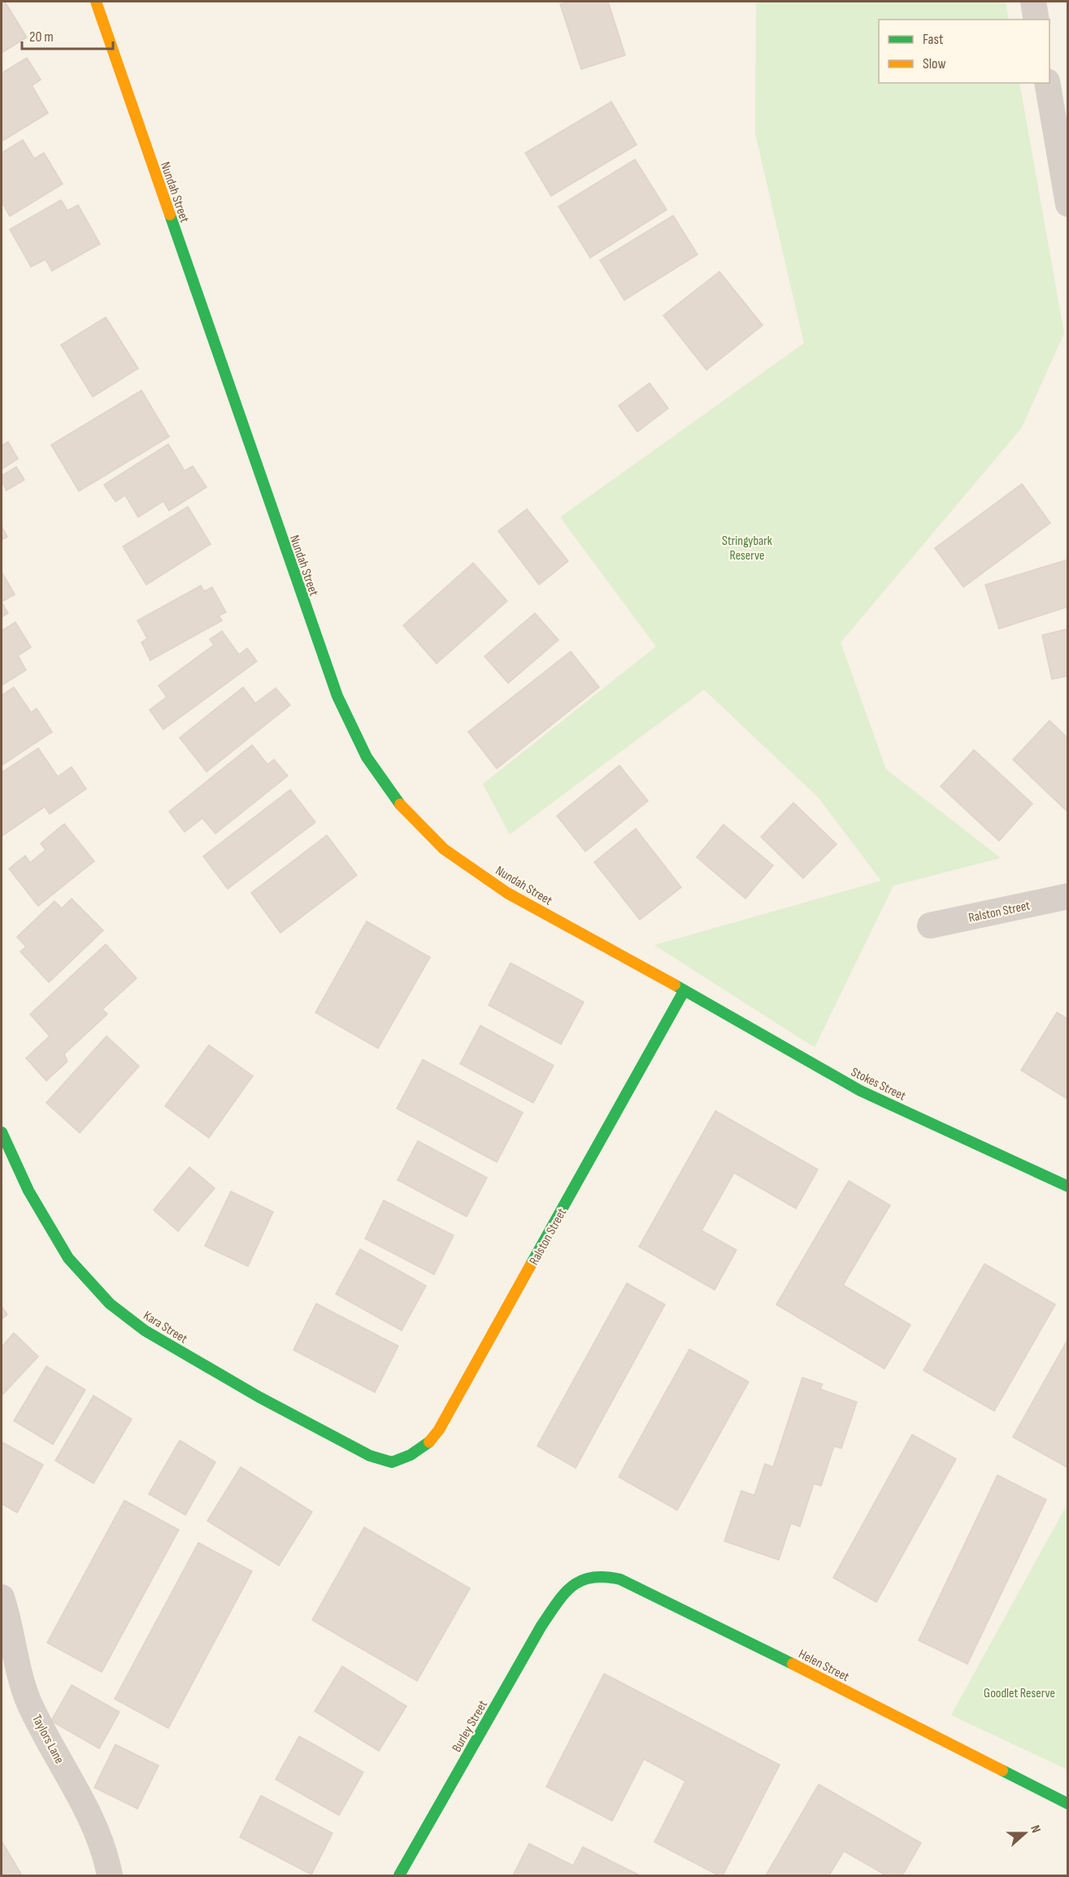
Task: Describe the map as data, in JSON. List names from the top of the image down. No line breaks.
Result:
{"streets":{"street":["Nundah Street","Ralston Street","Stokes Street","Kara Street","Helen Street","Burley Street","Taylors Lane"]},"crossings":[["Nundah Street","Ralston Street"],["Nundah Street","Stokes Street"],["Ralston Street","Stokes Street"],["Ralston Street","Kara Street"],["Helen Street","Burley Street"]],"parks":["Stringybark Reserve","Goodlet Reserve"],"legend":["Fast","Slow"],"scale_bar":"20 m","north":"right"}
